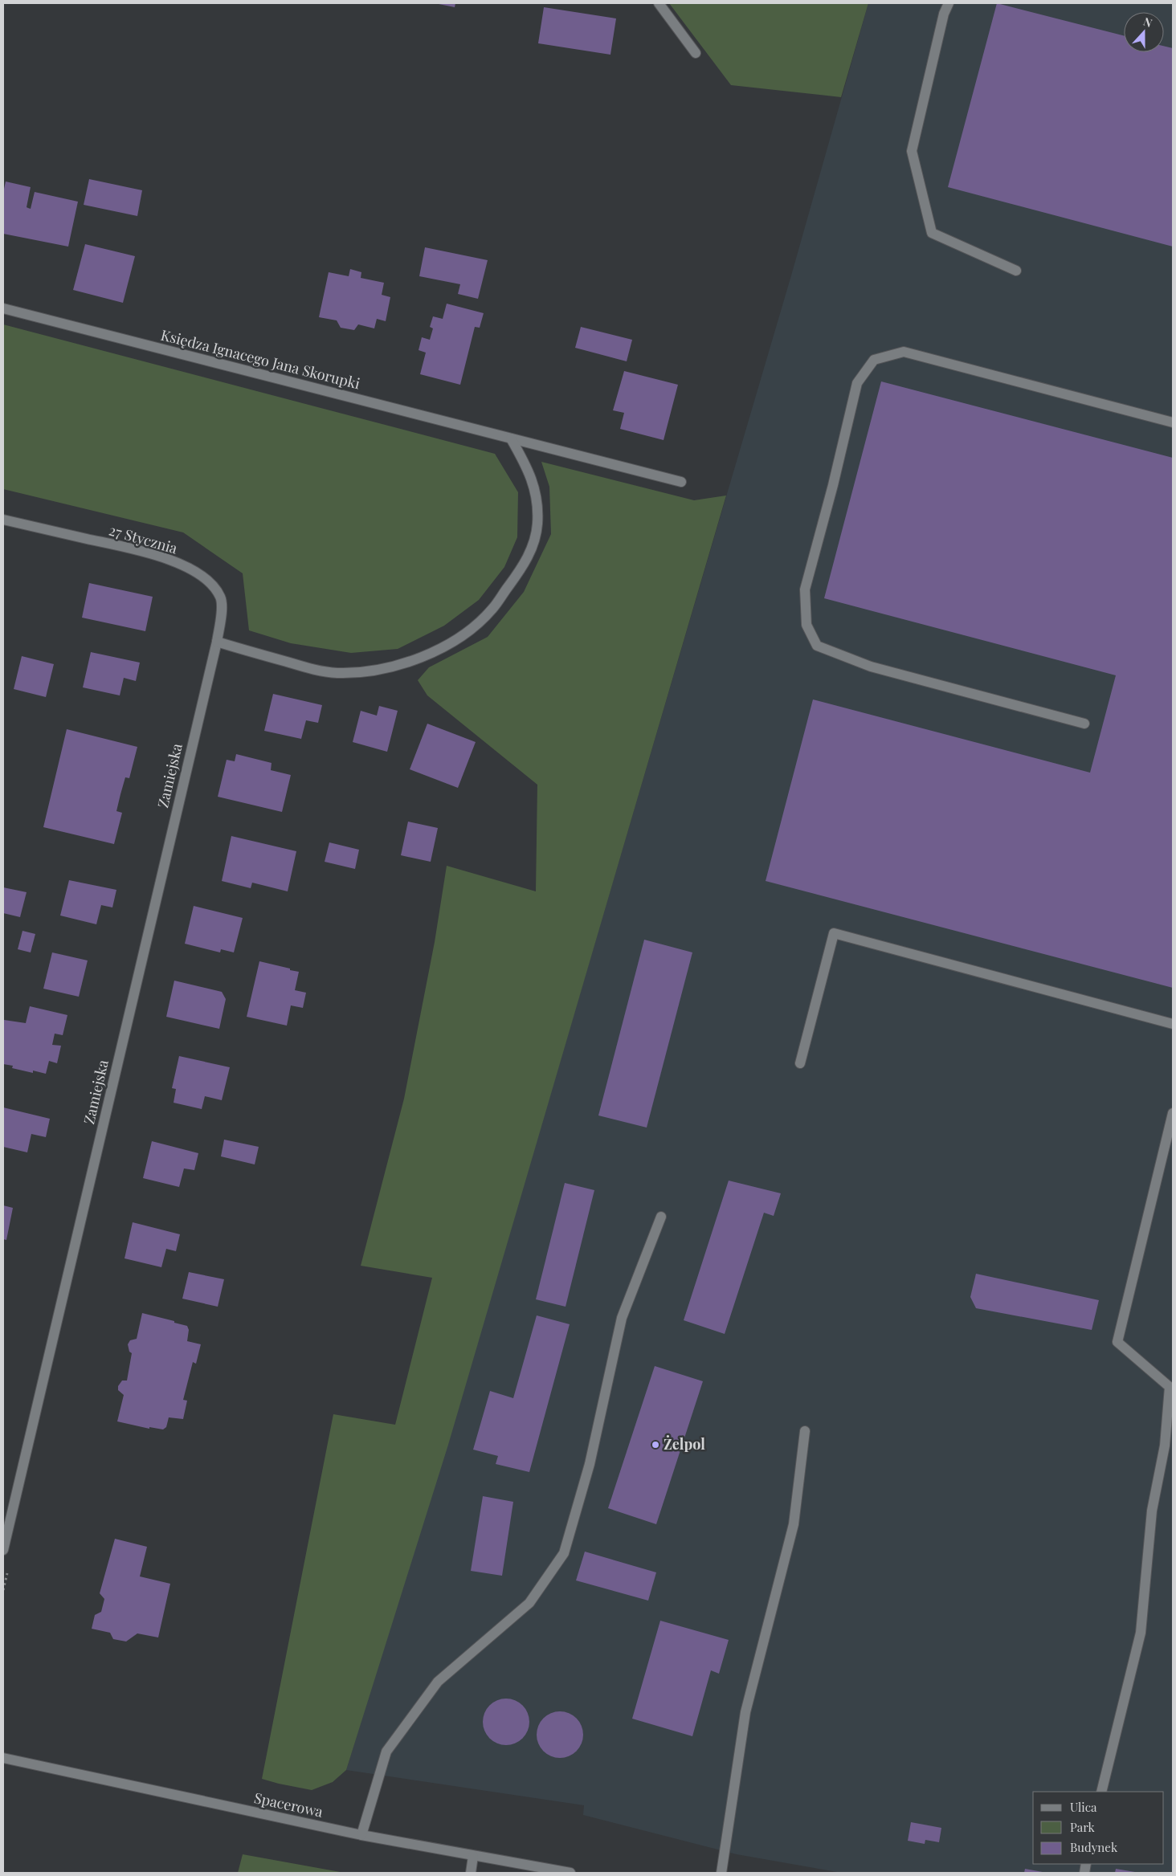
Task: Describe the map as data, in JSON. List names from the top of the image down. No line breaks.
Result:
{"streets":{"street":["Księdza Ignacego Jana Skorupki","27 Stycznia","Zamiejska","Spacerowa"]},"crossings":[["27 Stycznia","Zamiejska"]],"places":["Żelpol"],"legend":["Ulica","Park","Budynek"],"north":"top"}
